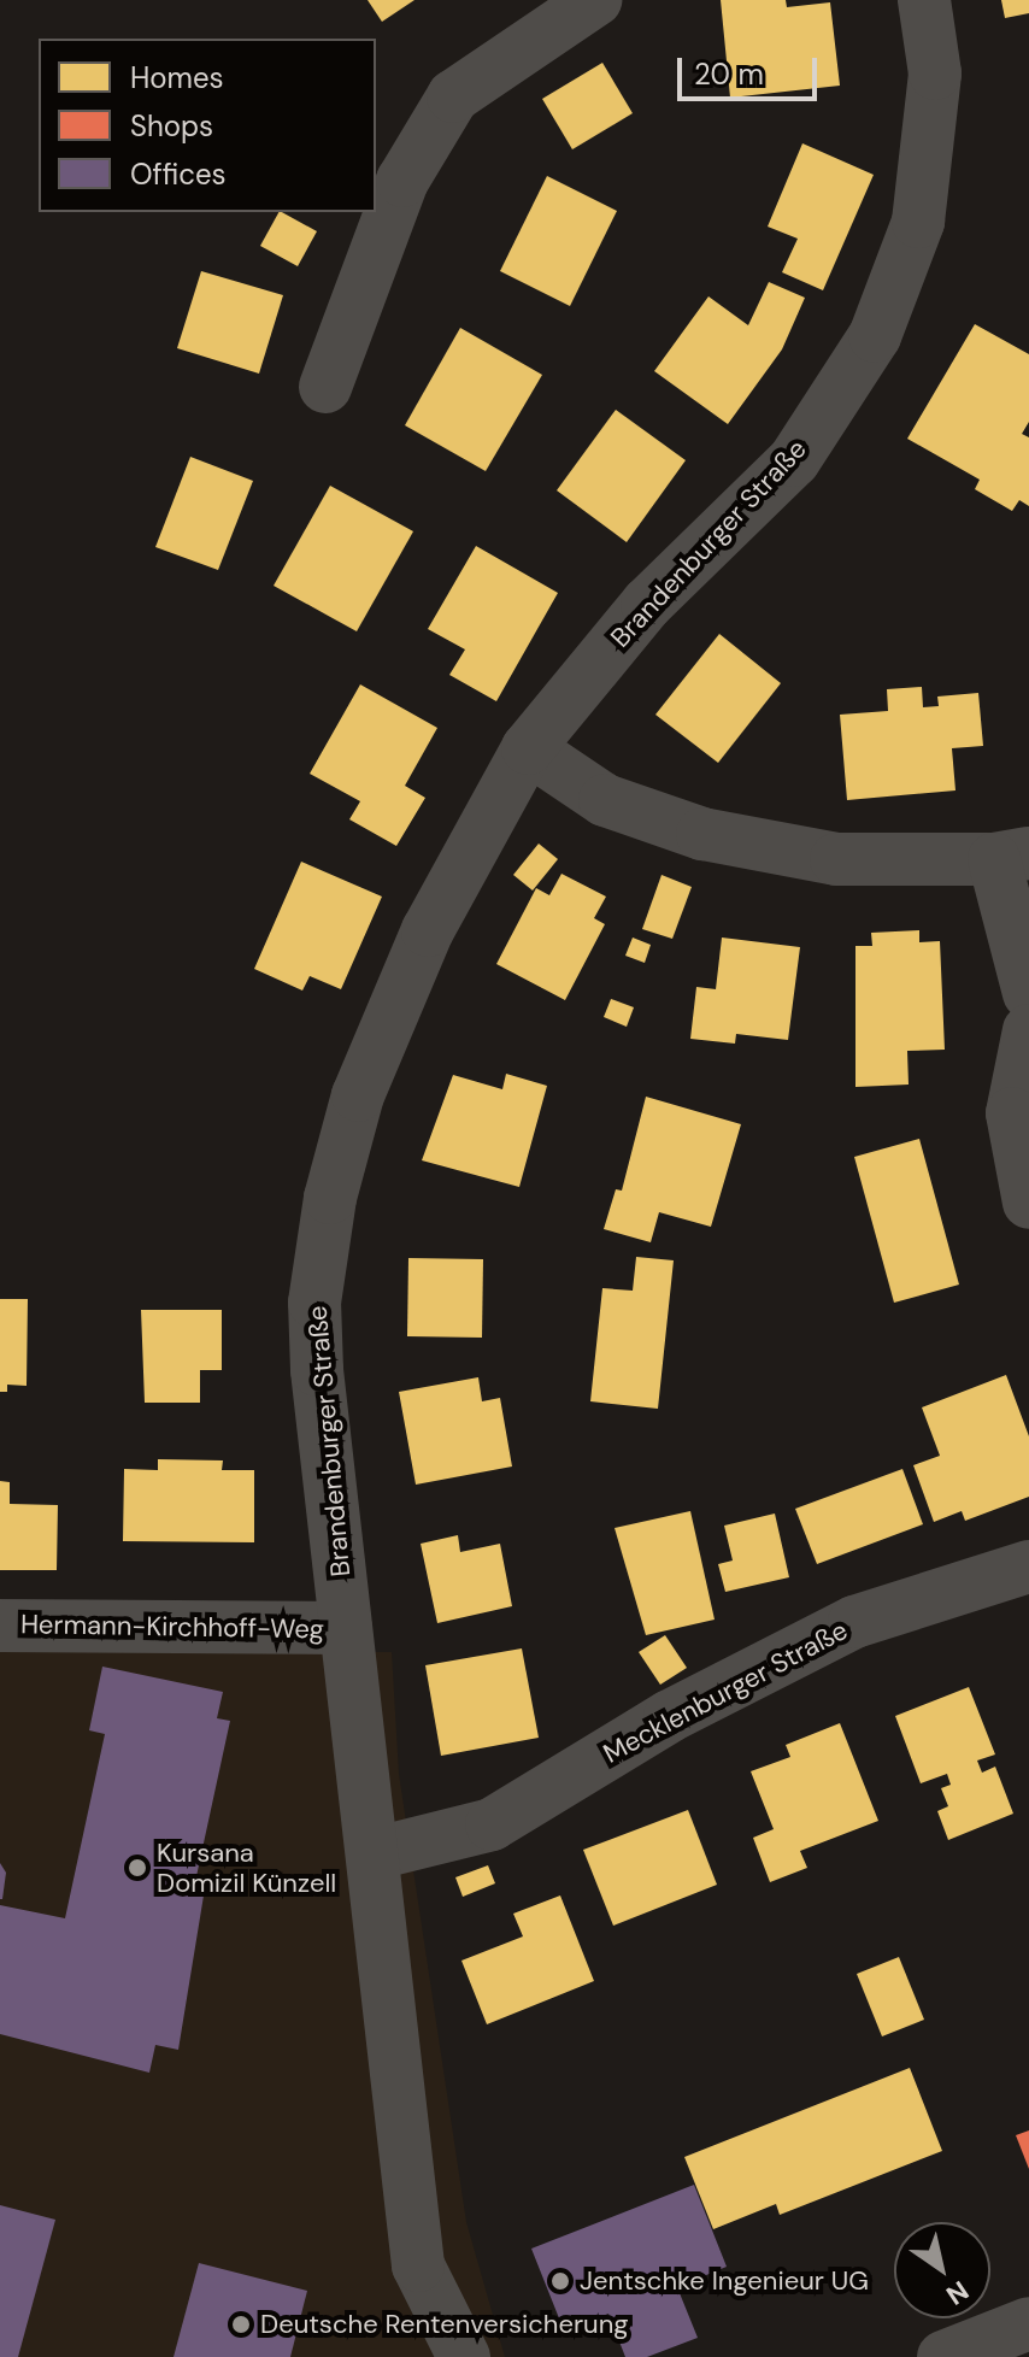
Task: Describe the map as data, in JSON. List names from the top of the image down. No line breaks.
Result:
{"streets":{"street":["Brandenburger Straße","Hermann-Kirchhoff-Weg","Mecklenburger Straße"]},"crossings":[["Brandenburger Straße","Hermann-Kirchhoff-Weg"],["Brandenburger Straße","Mecklenburger Straße"]],"places":["Kursana Domizil Künzell","Jentschke Ingenieur UG","Deutsche Rentenversicherung"],"legend":["Homes","Shops","Offices"],"scale_bar":"20 m","north":"bottom right"}
